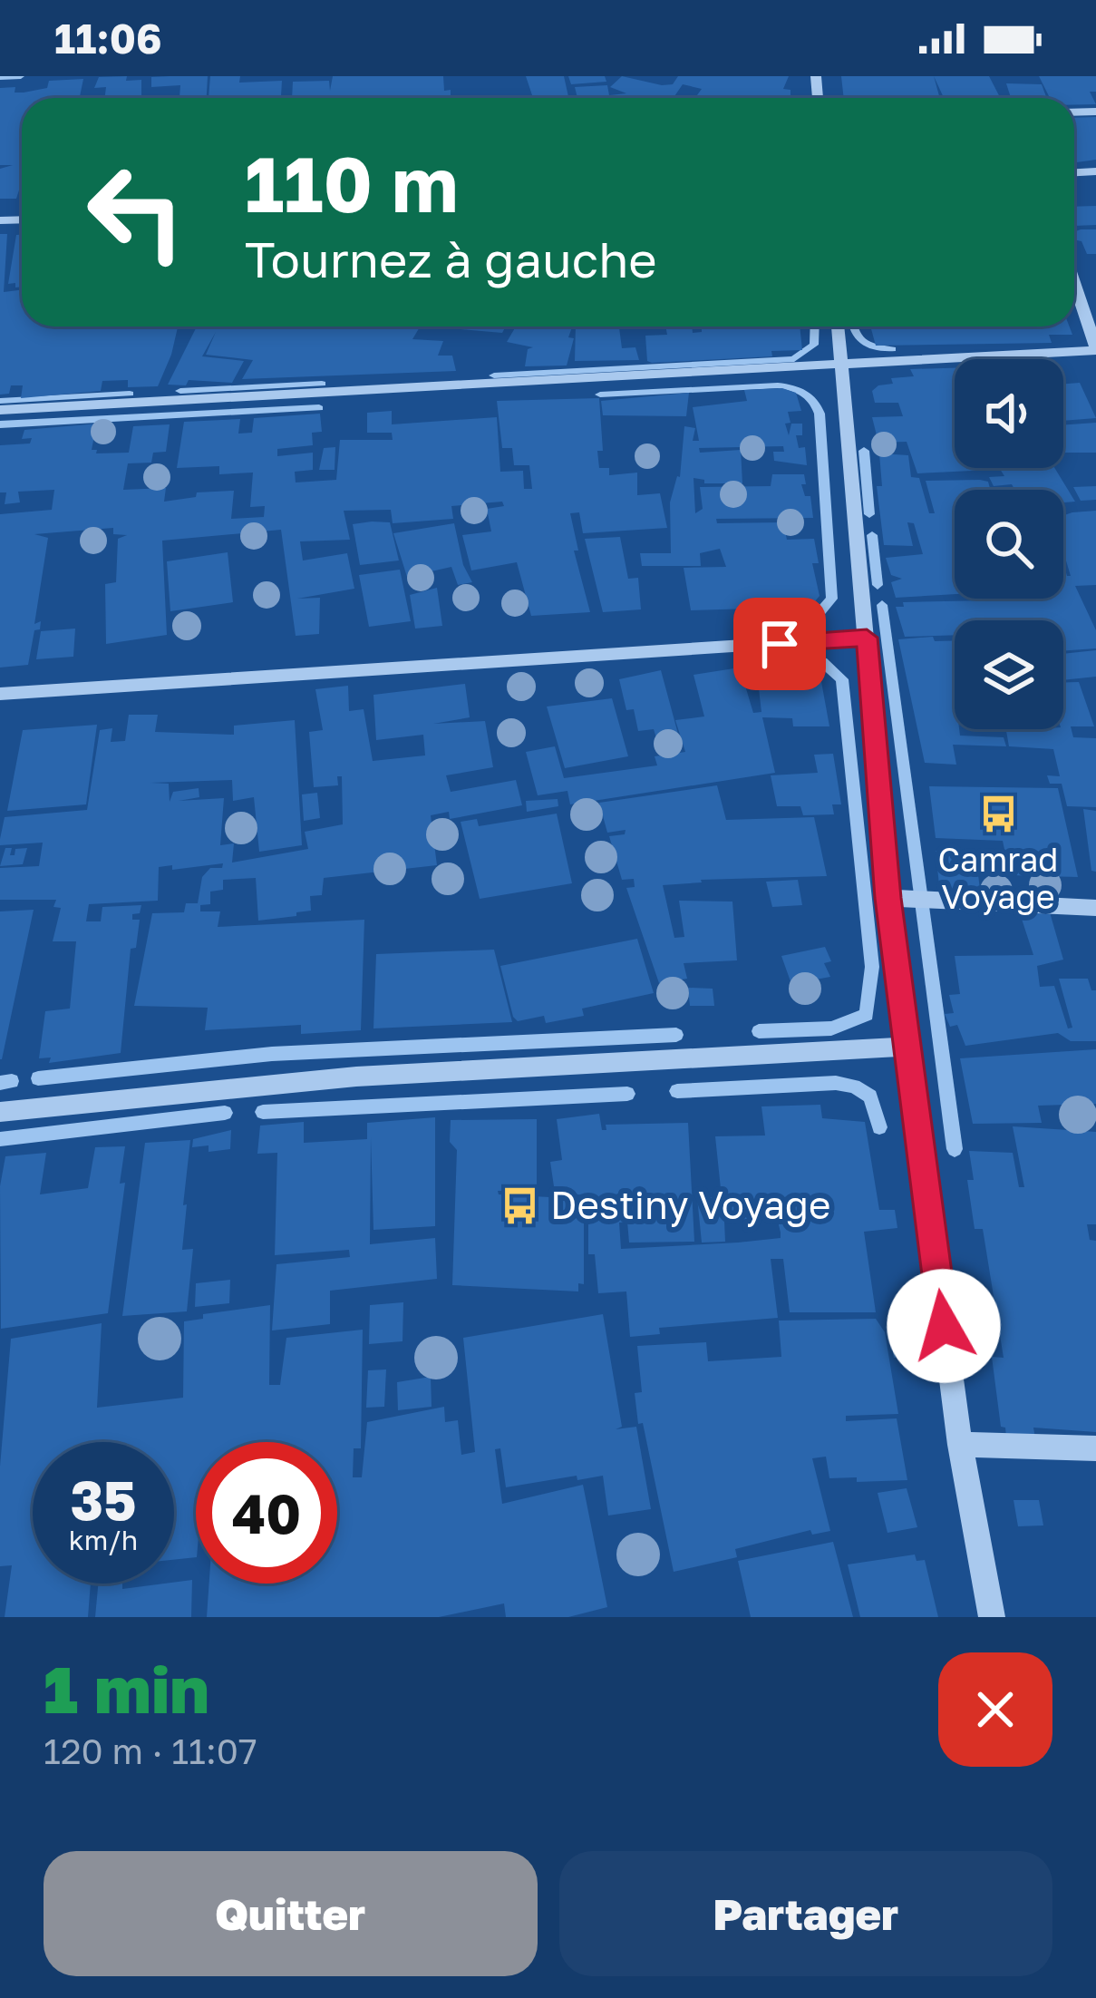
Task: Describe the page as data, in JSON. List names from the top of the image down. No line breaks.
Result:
{"places":{"bus stop":["Camrad Voyage","Destiny Voyage"]},"page":{"status":"11:06","turn":["110 m","Tournez à gauche"],"speed":"35 km/h","limit":"40","heading":["1 min","120 m · 11:07"],"buttons":["Quitter","Partager"]}}
